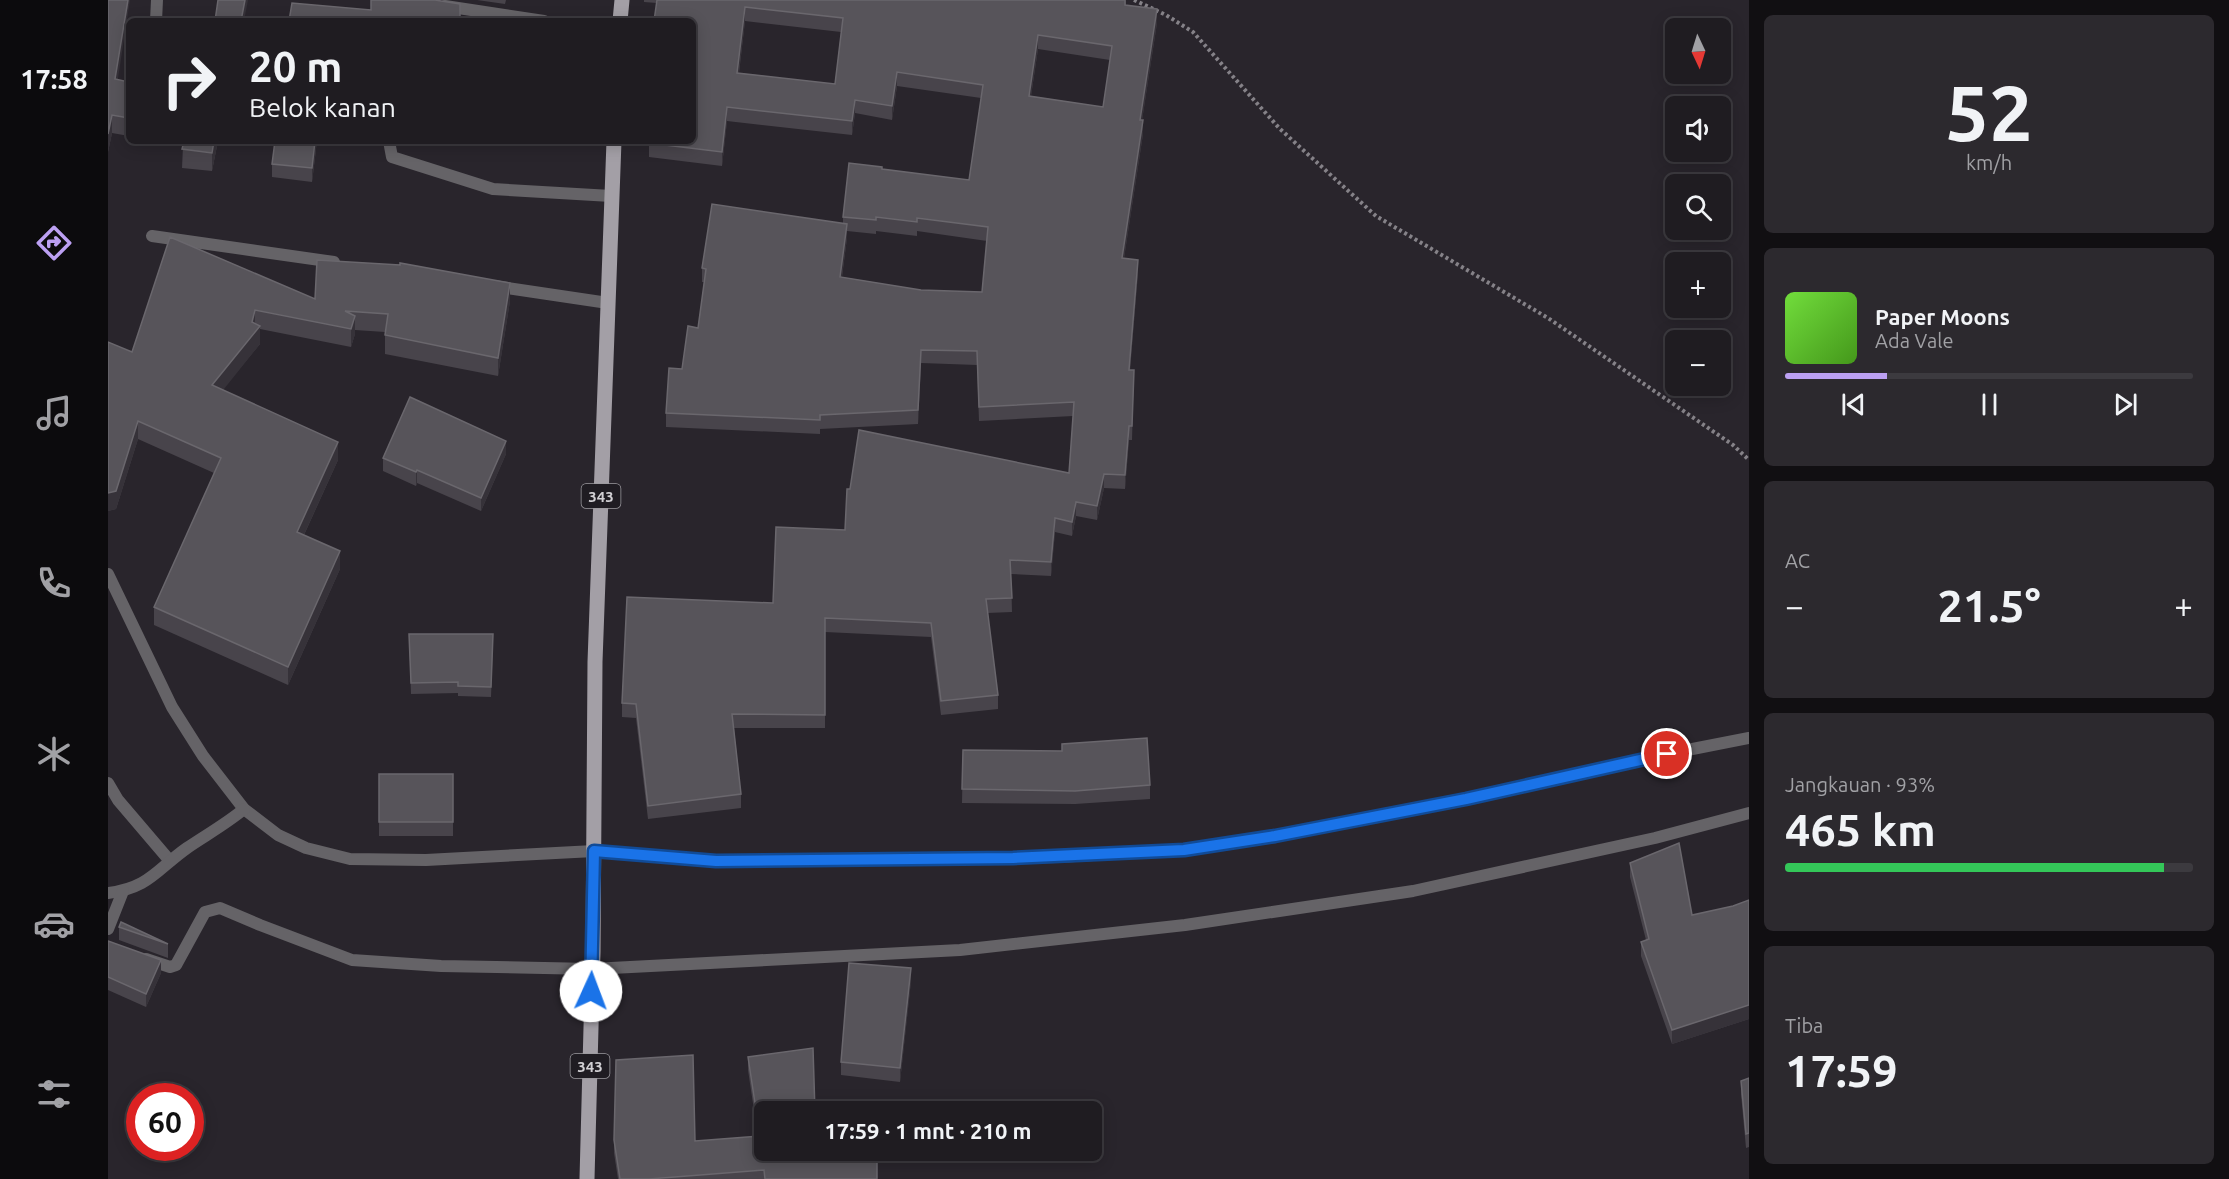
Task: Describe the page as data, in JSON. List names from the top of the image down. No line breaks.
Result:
{"streets":{"main road":["343"]},"north":"bottom","page":{"tabs":"17:58","tile":[["52","km/h"],"AC",["Jangkauan · 93%","465 km"],["Tiba","17:59"]],"map_buttons":["+","−"],"turn":["20 m","Belok kanan"],"song":["Paper Moons","Ada Vale"],"heat":["−","21.5°","+"],"limit":"60","trip":"17:59 · 1 mnt · 210 m"}}
